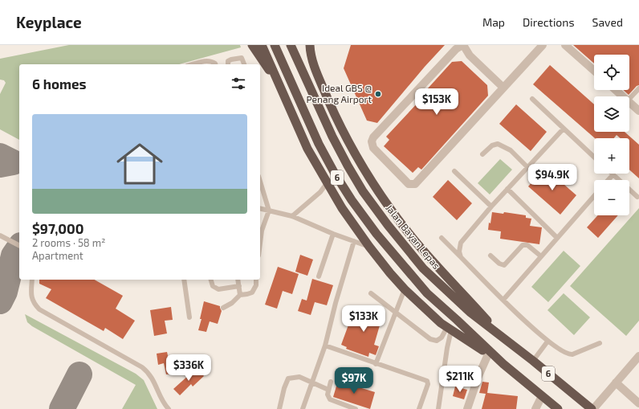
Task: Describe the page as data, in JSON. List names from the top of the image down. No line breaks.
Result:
{"streets":{"highway":["6","Jalan Bayan Lepas"]},"places":["Ideal GBS @ Penang Airport"],"page":{"header":"Keyplace","nav":["Map","Directions","Saved"],"map_buttons":["+","−"],"heading":"6 homes","price":["$153K","$94.9K","$133K","$336K","$211K","$97K"],"list":[{"name":"$97,000","note":"2 rooms · 58 m² · Apartment"}]}}
